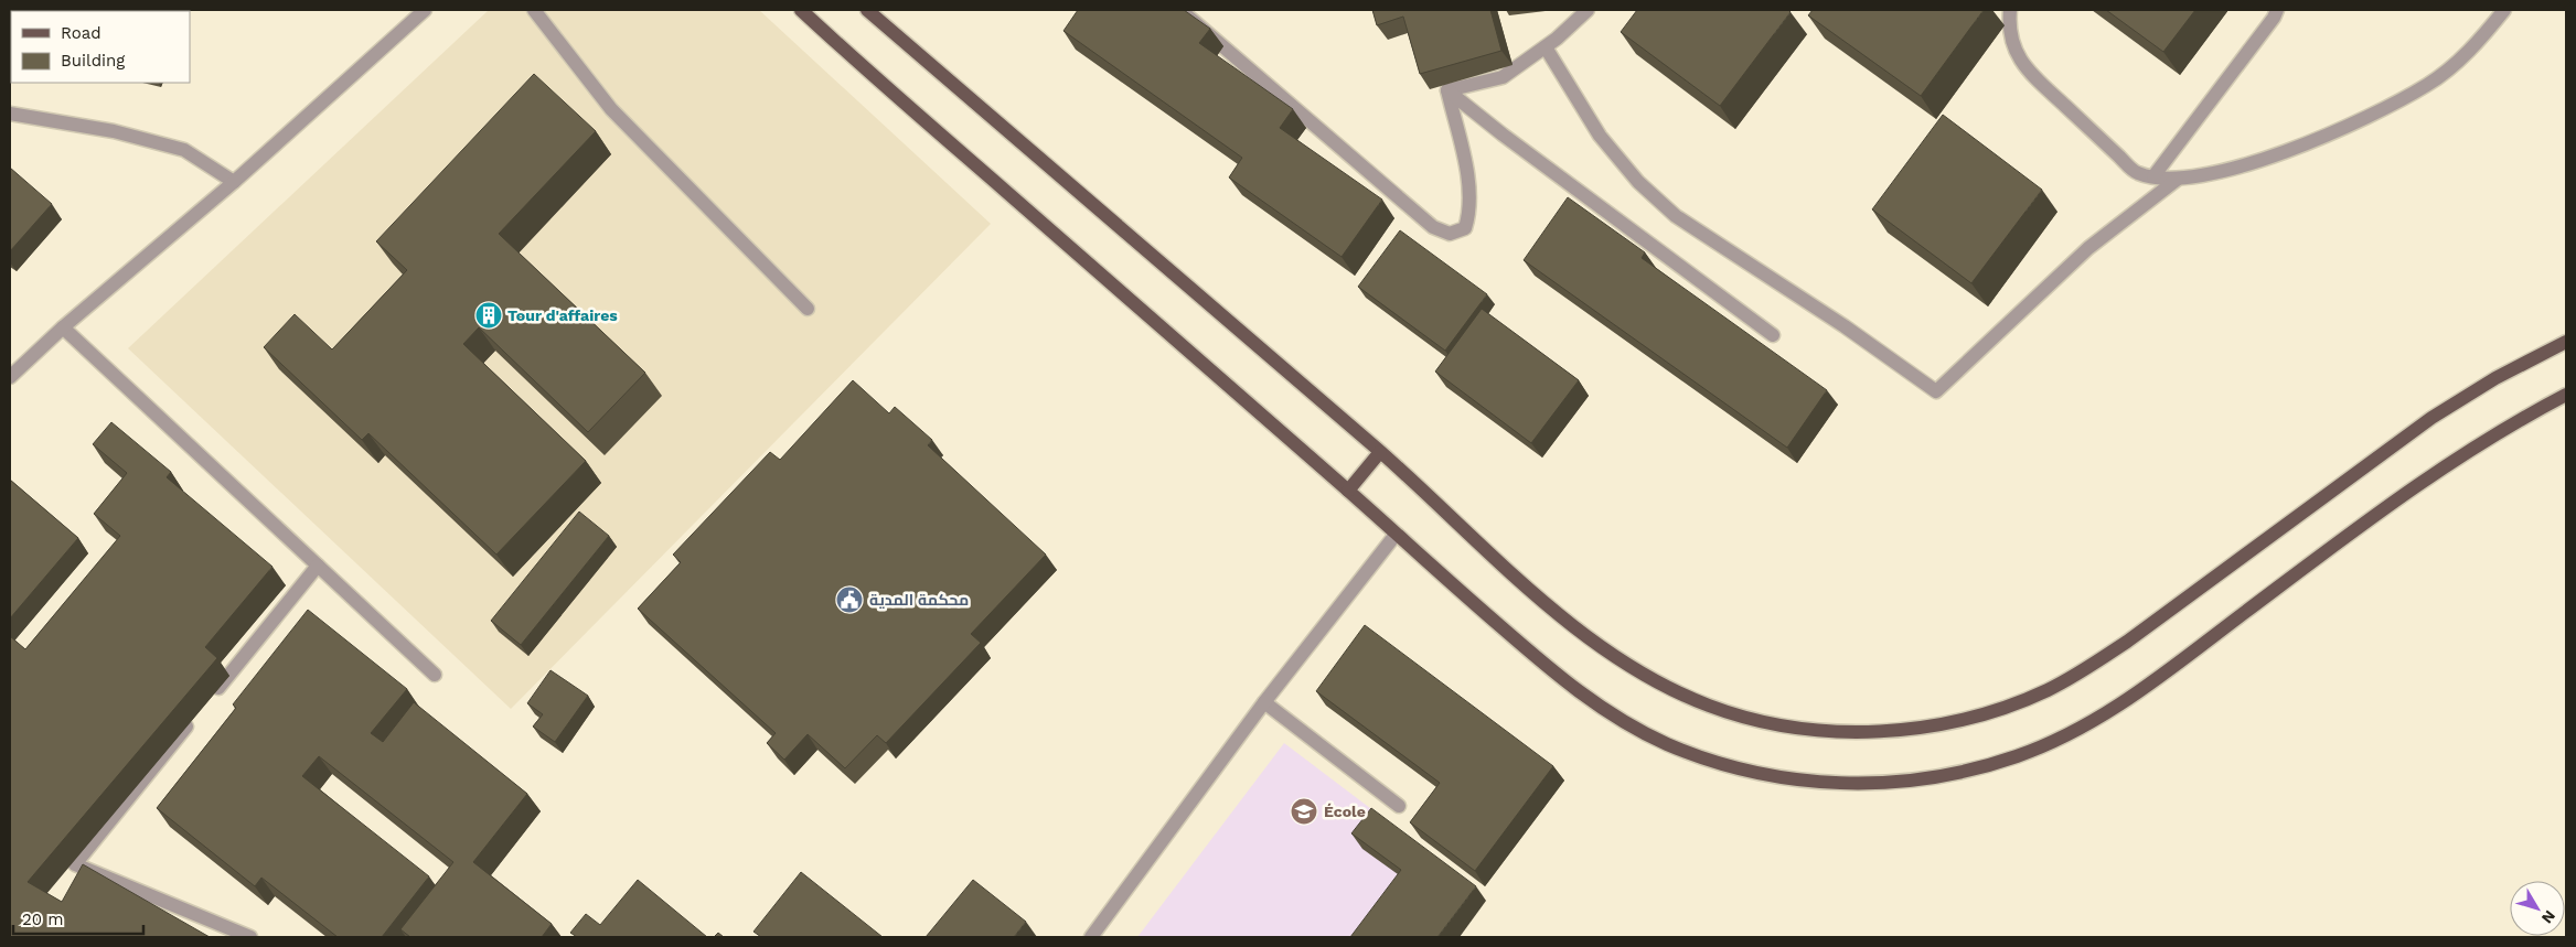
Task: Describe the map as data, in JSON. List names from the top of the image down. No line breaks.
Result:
{"places":{"building":["Tour d'affaires"],"public building":["محكمة المدية"],"school or university":["École"]},"legend":["Road","Building"],"scale_bar":"20 m","north":"bottom right"}
